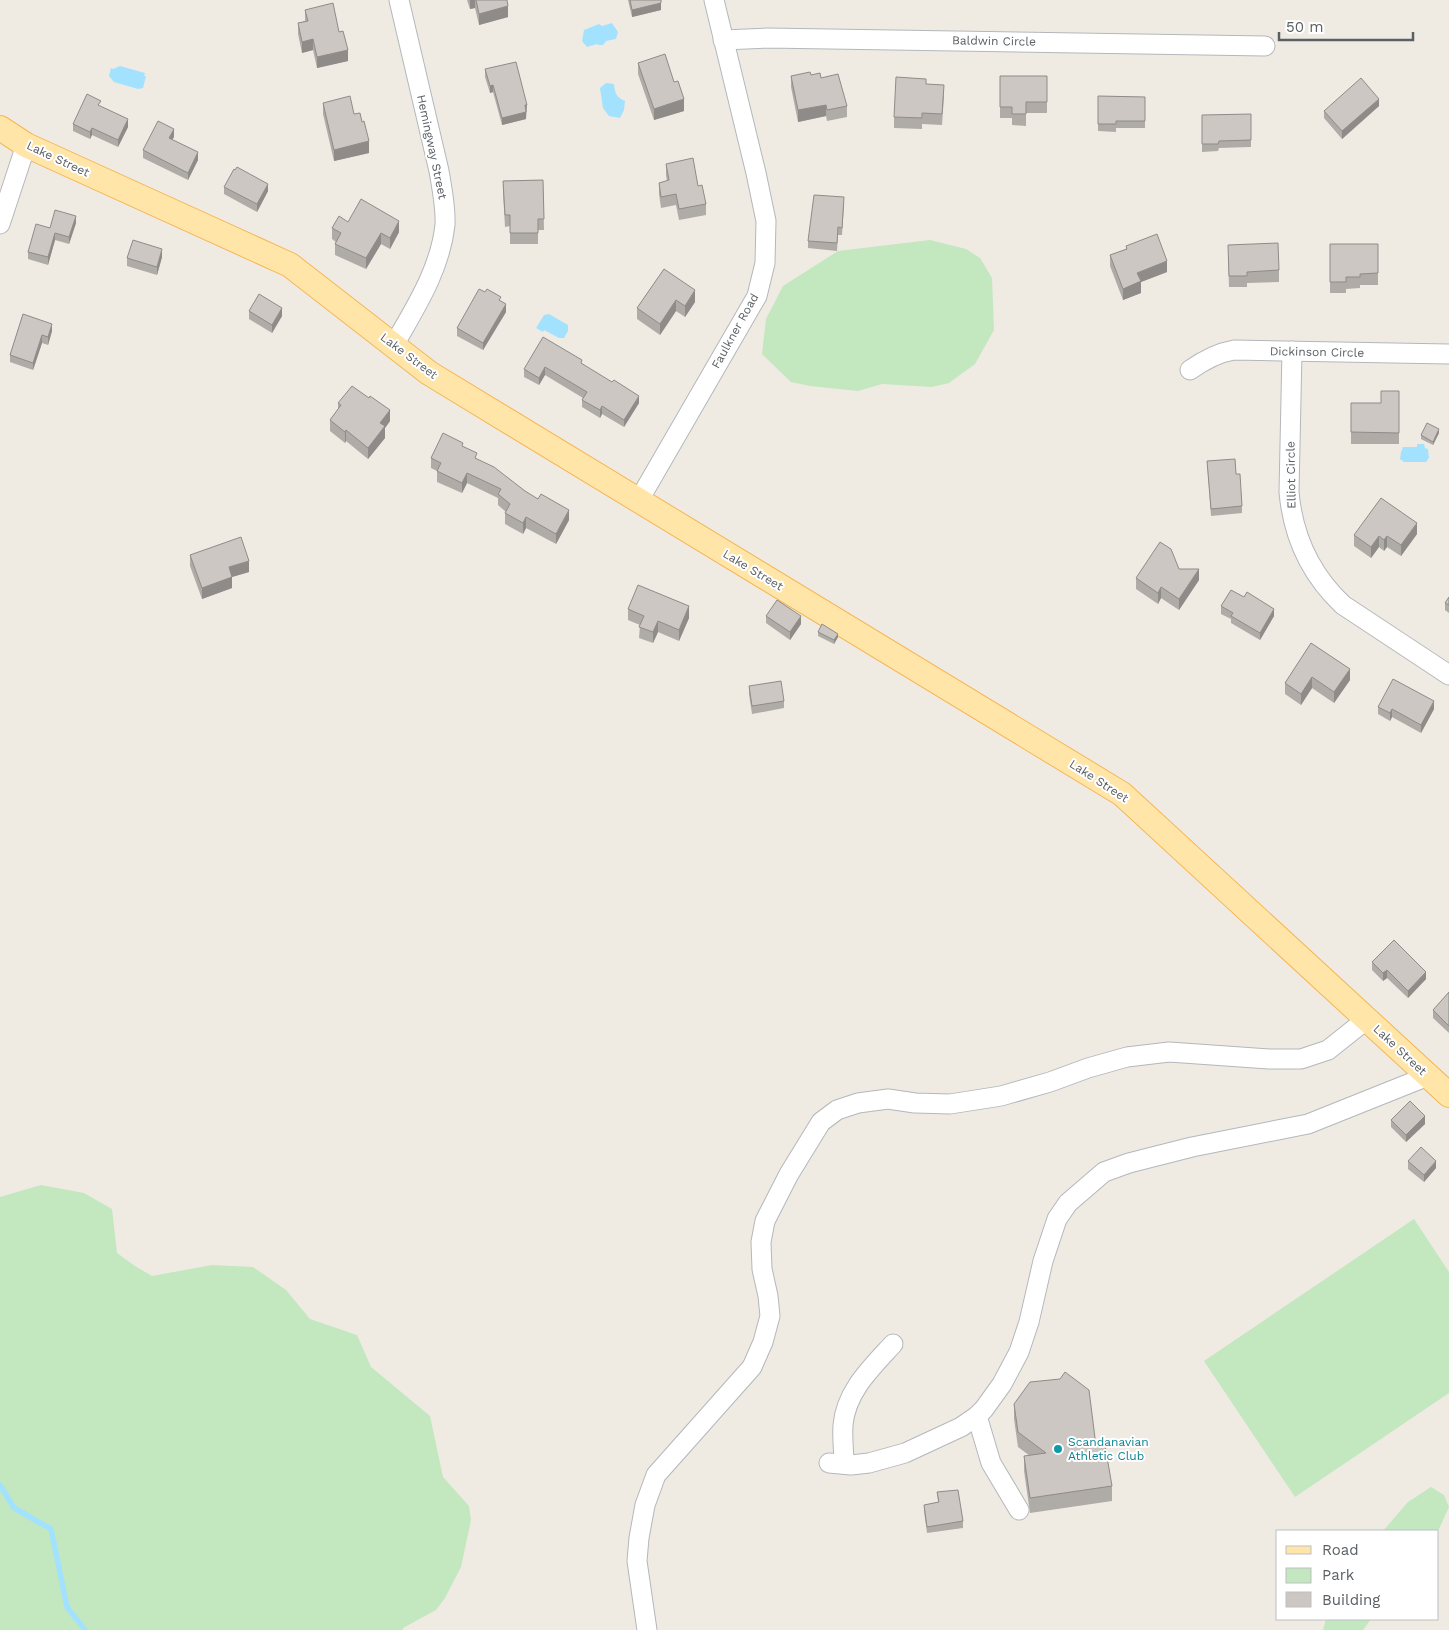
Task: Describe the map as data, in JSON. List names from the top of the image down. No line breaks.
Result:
{"streets":{"main road":["Lake Street"],"street":["Baldwin Circle","Hemingway Street","Faulkner Road","Dickinson Circle","Elliot Circle"]},"crossings":[["Baldwin Circle","Faulkner Road"],["Hemingway Street","Lake Street"],["Lake Street","Faulkner Road"],["Dickinson Circle","Elliot Circle"]],"places":["Scandanavian Athletic Club"],"legend":["Road","Park","Building"],"scale_bar":"50 m"}
